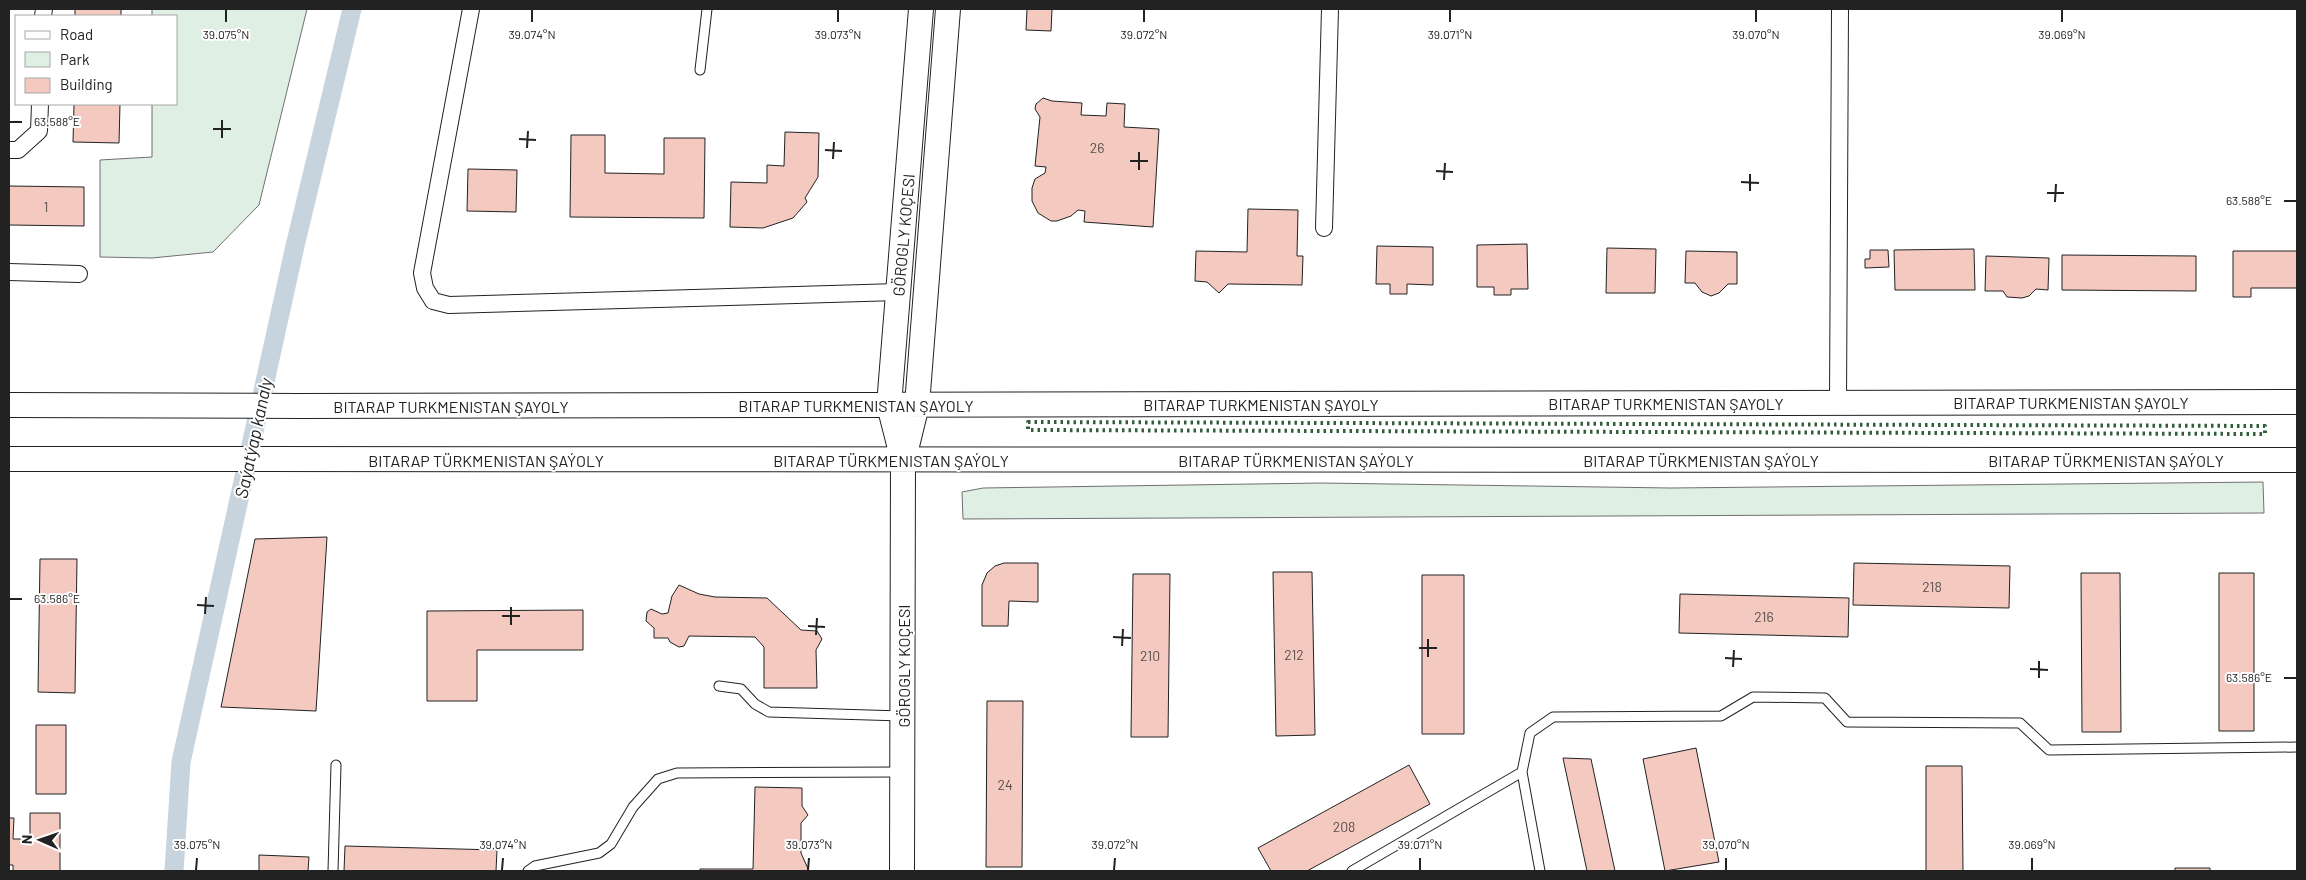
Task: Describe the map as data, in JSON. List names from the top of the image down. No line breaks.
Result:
{"streets":{"main road":["GÖROGLY KOÇESI","BITARAP TURKMENISTAN ŞAYOLY","BITARAP TÜRKMENISTAN ŞAÝOLY"]},"crossings":[["GÖROGLY KOÇESI","BITARAP TURKMENISTAN ŞAYOLY"],["GÖROGLY KOÇESI","BITARAP TÜRKMENISTAN ŞAÝOLY"]],"water":["Saýatýap kanaly"],"house_numbers":["26","1","218","216","212","210","24","208"],"legend":["Road","Park","Building"],"north":"left","coordinates":["39.075°N","39.074°N","39.073°N","39.072°N","39.071°N","39.070°N","39.069°N","63.588°E","63.586°E"]}
